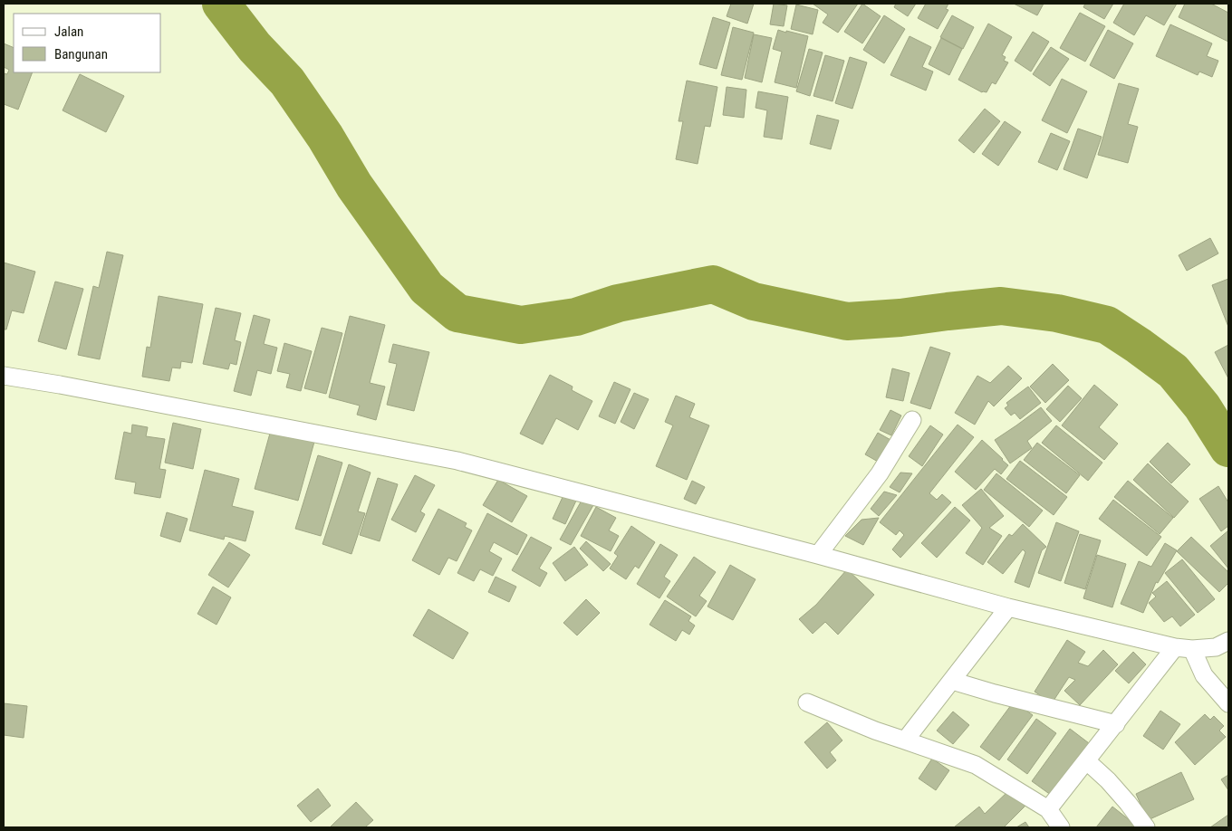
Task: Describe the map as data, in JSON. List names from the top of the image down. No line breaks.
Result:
{"legend":["Jalan","Bangunan"]}
